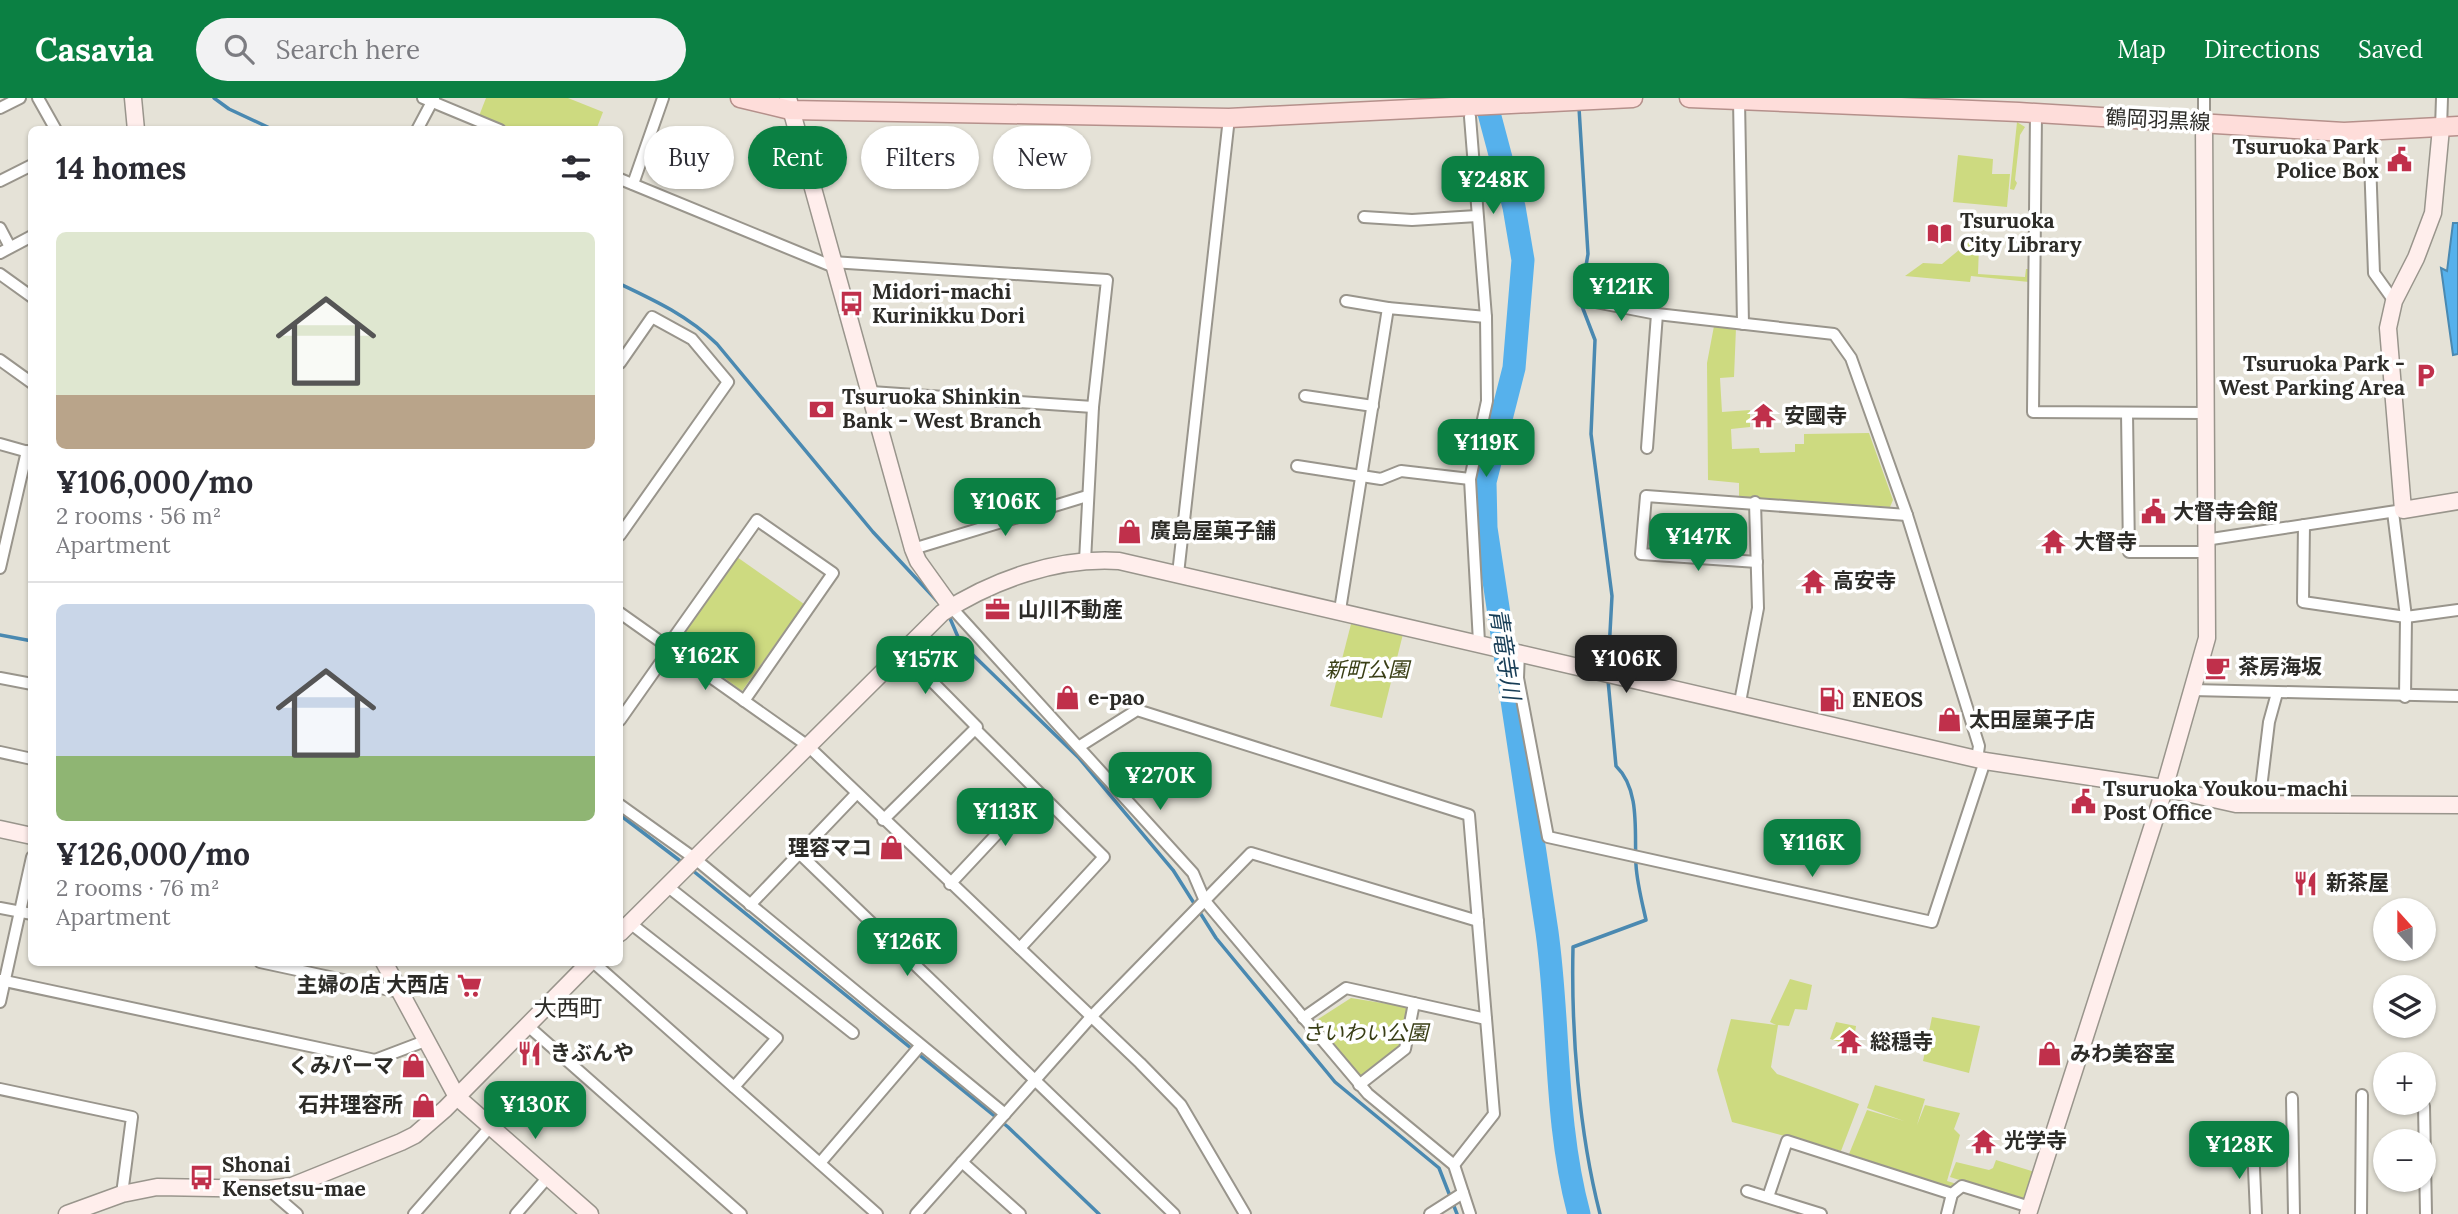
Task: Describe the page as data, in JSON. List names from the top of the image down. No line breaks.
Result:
{"streets":{"main road":["鶴岡羽黒線"]},"districts":["大西町"],"water":["青竜寺川"],"parks":["新町公園","さいわい公園"],"places":{"public building":["Tsuruoka Park Police Box","大督寺会館","Tsuruoka Youkou-machi Post Office"],"library":["Tsuruoka City Library"],"bus stop":["Midori-machi Kurinikku Dori","Shonai Kensetsu-mae"],"parking":["Tsuruoka Park - West Parking Area"],"bank":["Tsuruoka Shinkin Bank - West Branch"],"temple":["安國寺","大督寺","高安寺","総穏寺","光学寺"],"shop":["廣島屋菓子舗","e-pao","太田屋菓子店","理容マコ","みわ美容室","くみパーマ","石井理容所"],"office":["山川不動産"],"cafe":["茶房海坂"],"fuel station":["ENEOS"],"restaurant":["新茶屋","きぶんや"],"supermarket":["主婦の店 大西店"]},"north":"top","page":{"header":"Casavia","search":"Search here","nav":["Map","Directions","Saved"],"chip":["Buy","Rent","Filters","New"],"heading":"14 homes","price":["¥248K","¥121K","¥119K","¥106K","¥147K","¥162K","¥106K","¥157K","¥270K","¥113K","¥116K","¥126K","¥130K","¥128K"],"list":[{"name":"¥106,000/mo","note":"2 rooms · 56 m² · Apartment"},{"name":"¥126,000/mo","note":"2 rooms · 76 m² · Apartment"}],"map_buttons":["+","−"]}}
